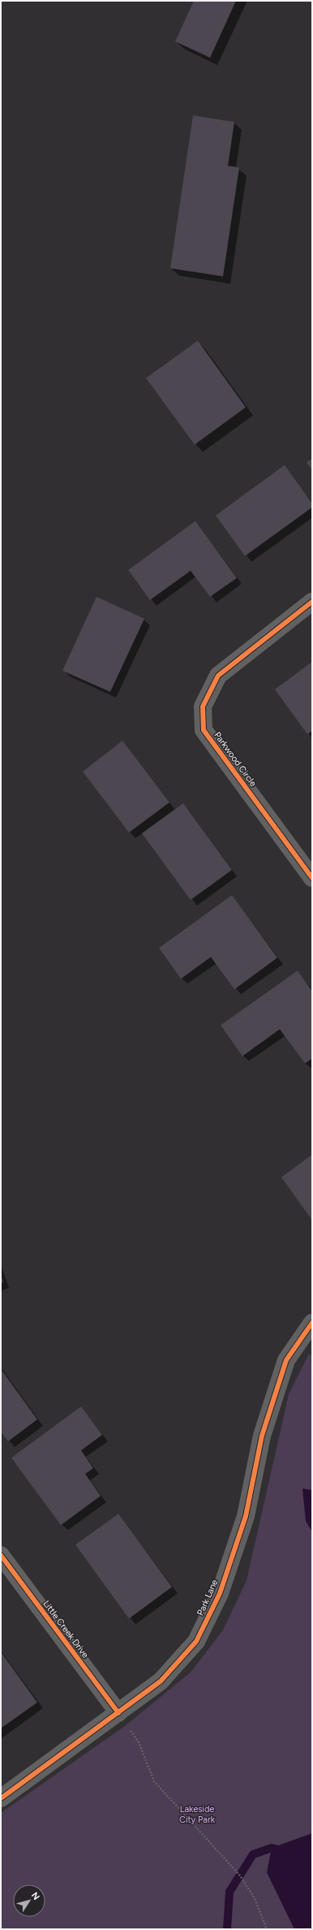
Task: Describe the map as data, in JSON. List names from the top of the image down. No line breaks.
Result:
{"streets":{"street":["Parkwood Circle","Park Lane","Little Creek Drive"]},"crossings":[["Park Lane","Little Creek Drive"]],"parks":["Lakeside City Park"],"north":"top right"}
